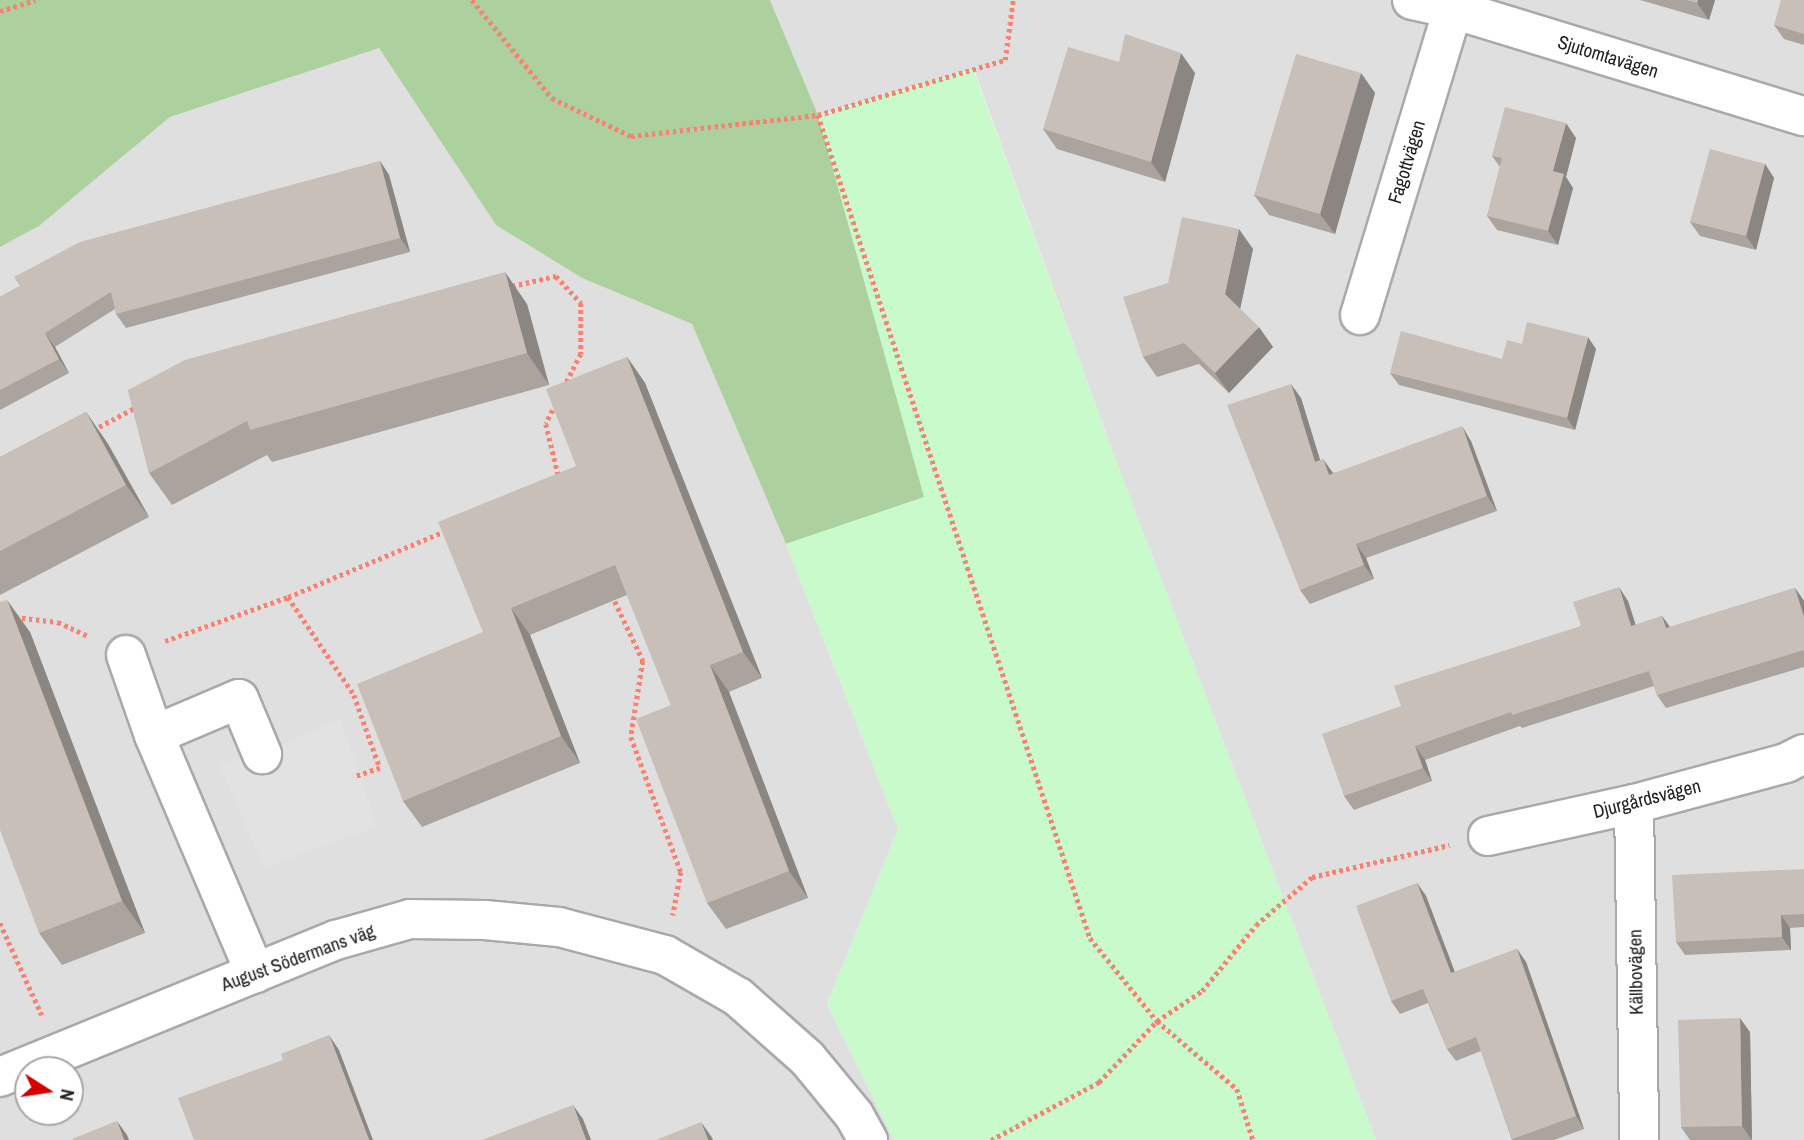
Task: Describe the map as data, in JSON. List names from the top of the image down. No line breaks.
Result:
{"streets":{"street":["Sjutomtavägen","Fagottvägen","Djurgårdsvägen","August Södermans väg","Källbovägen"]},"crossings":[["Sjutomtavägen","Fagottvägen"],["Djurgårdsvägen","Källbovägen"]],"north":"right"}
